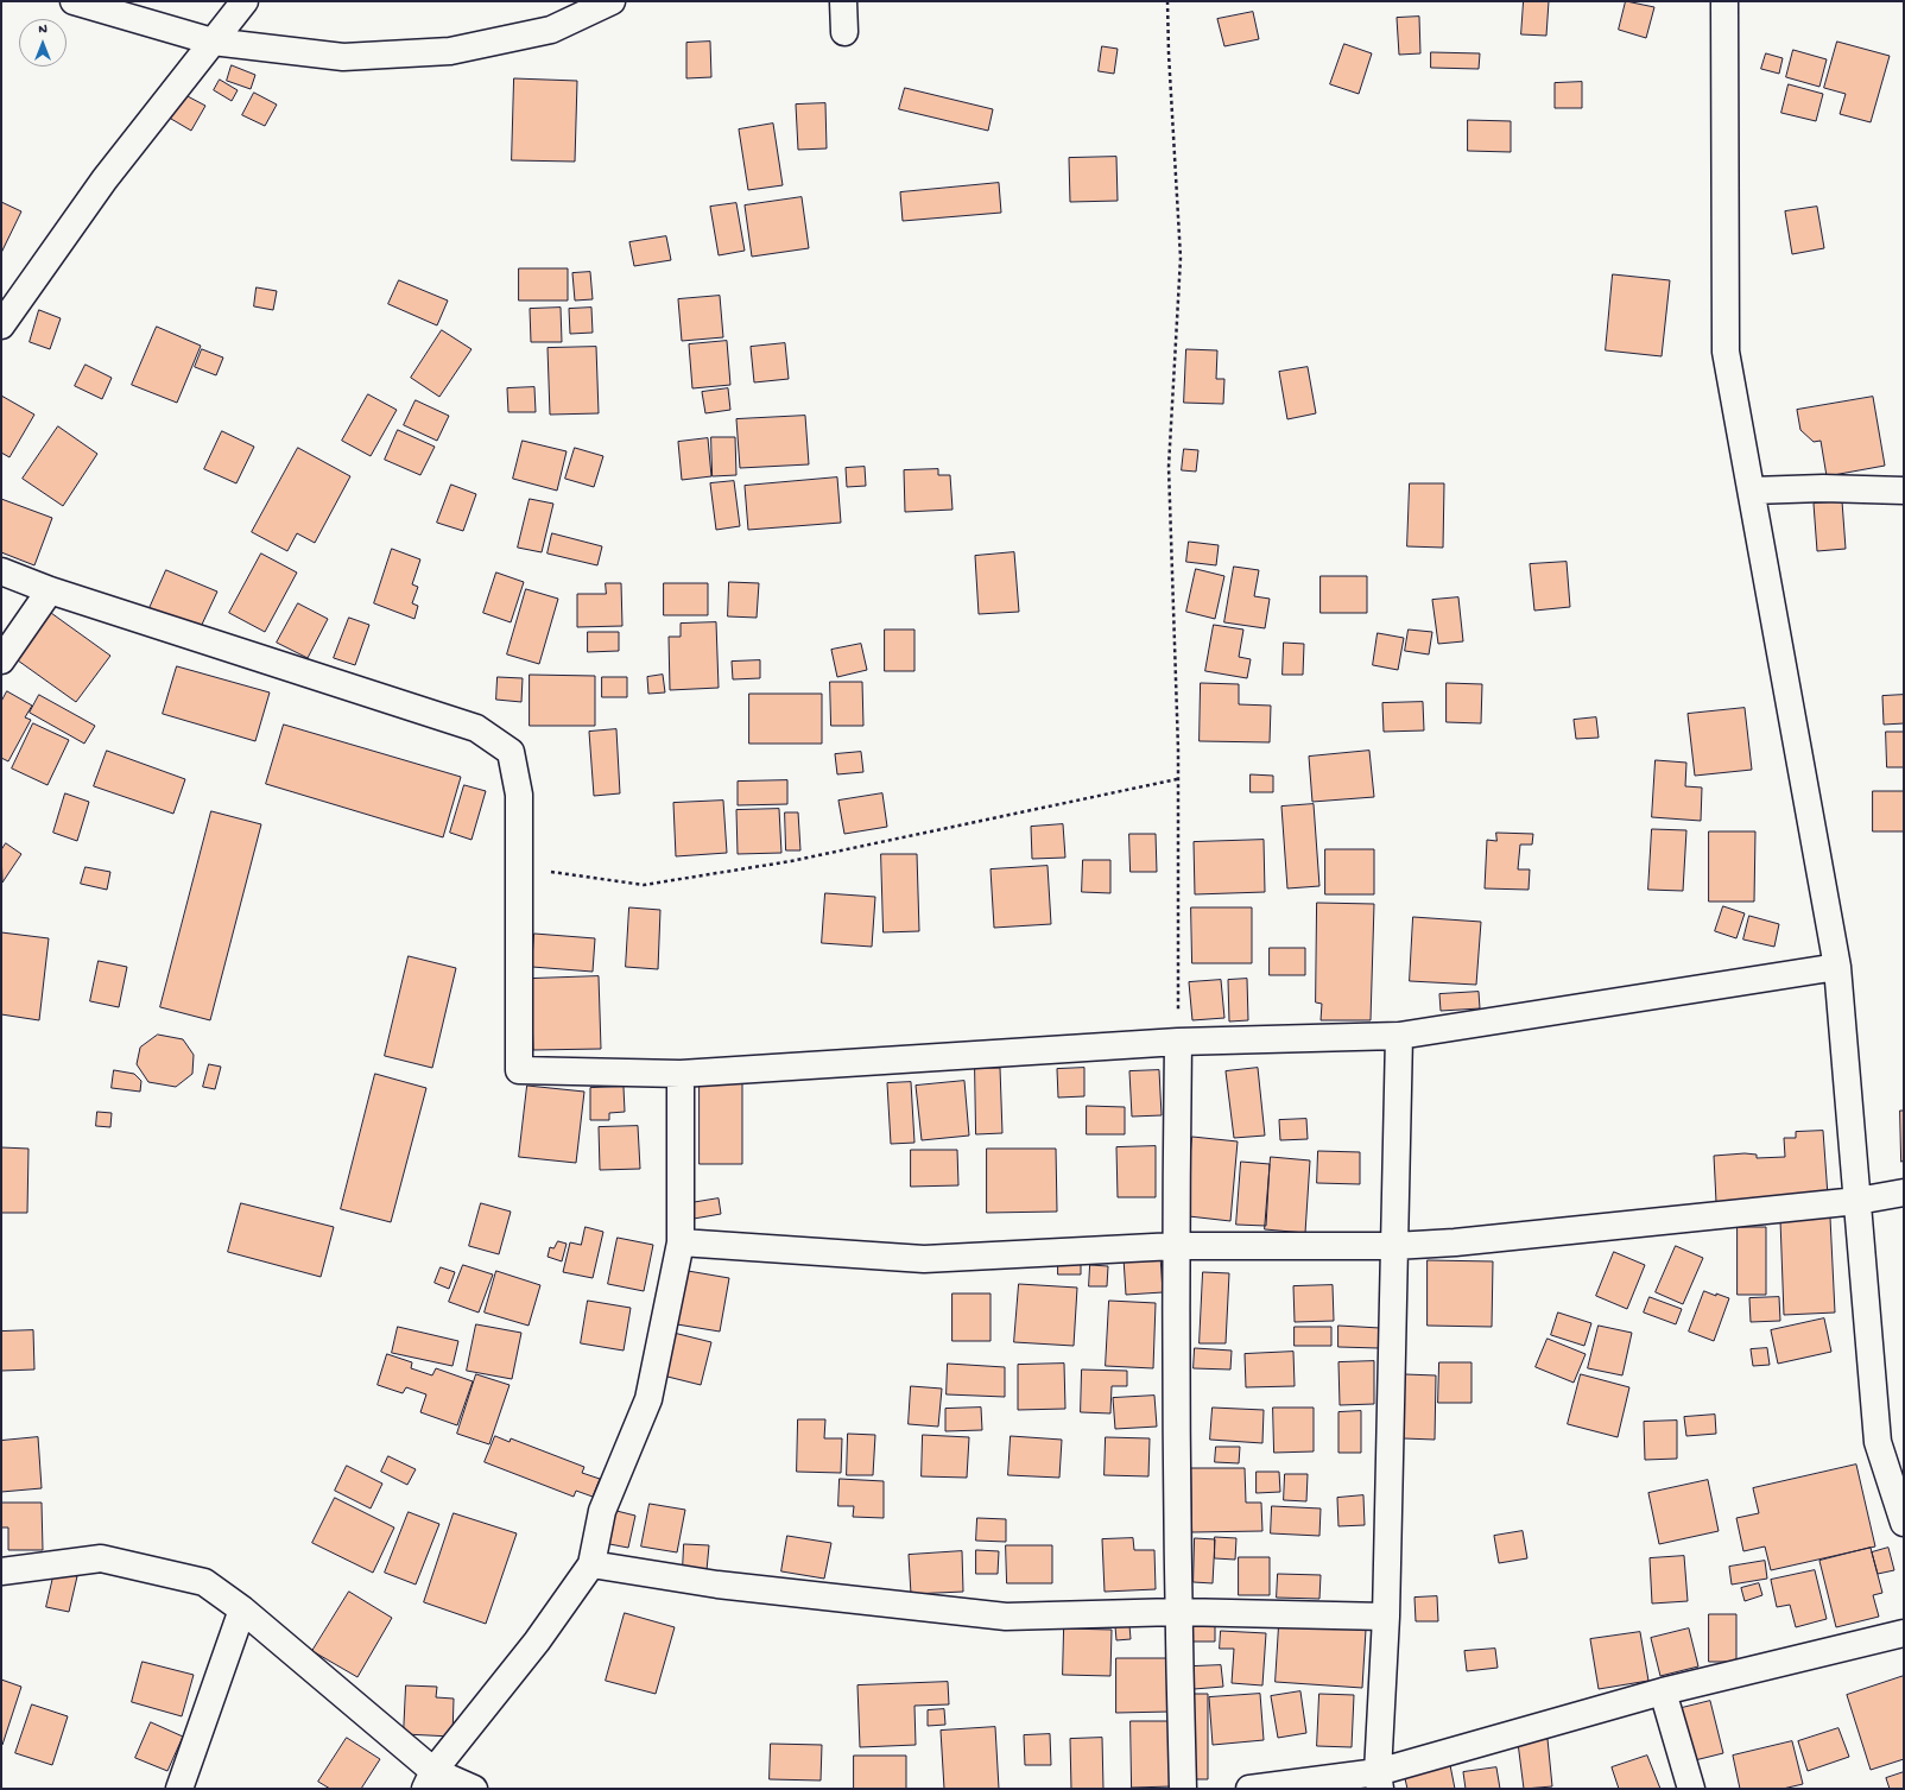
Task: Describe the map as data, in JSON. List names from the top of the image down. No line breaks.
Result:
{"north":"top"}
